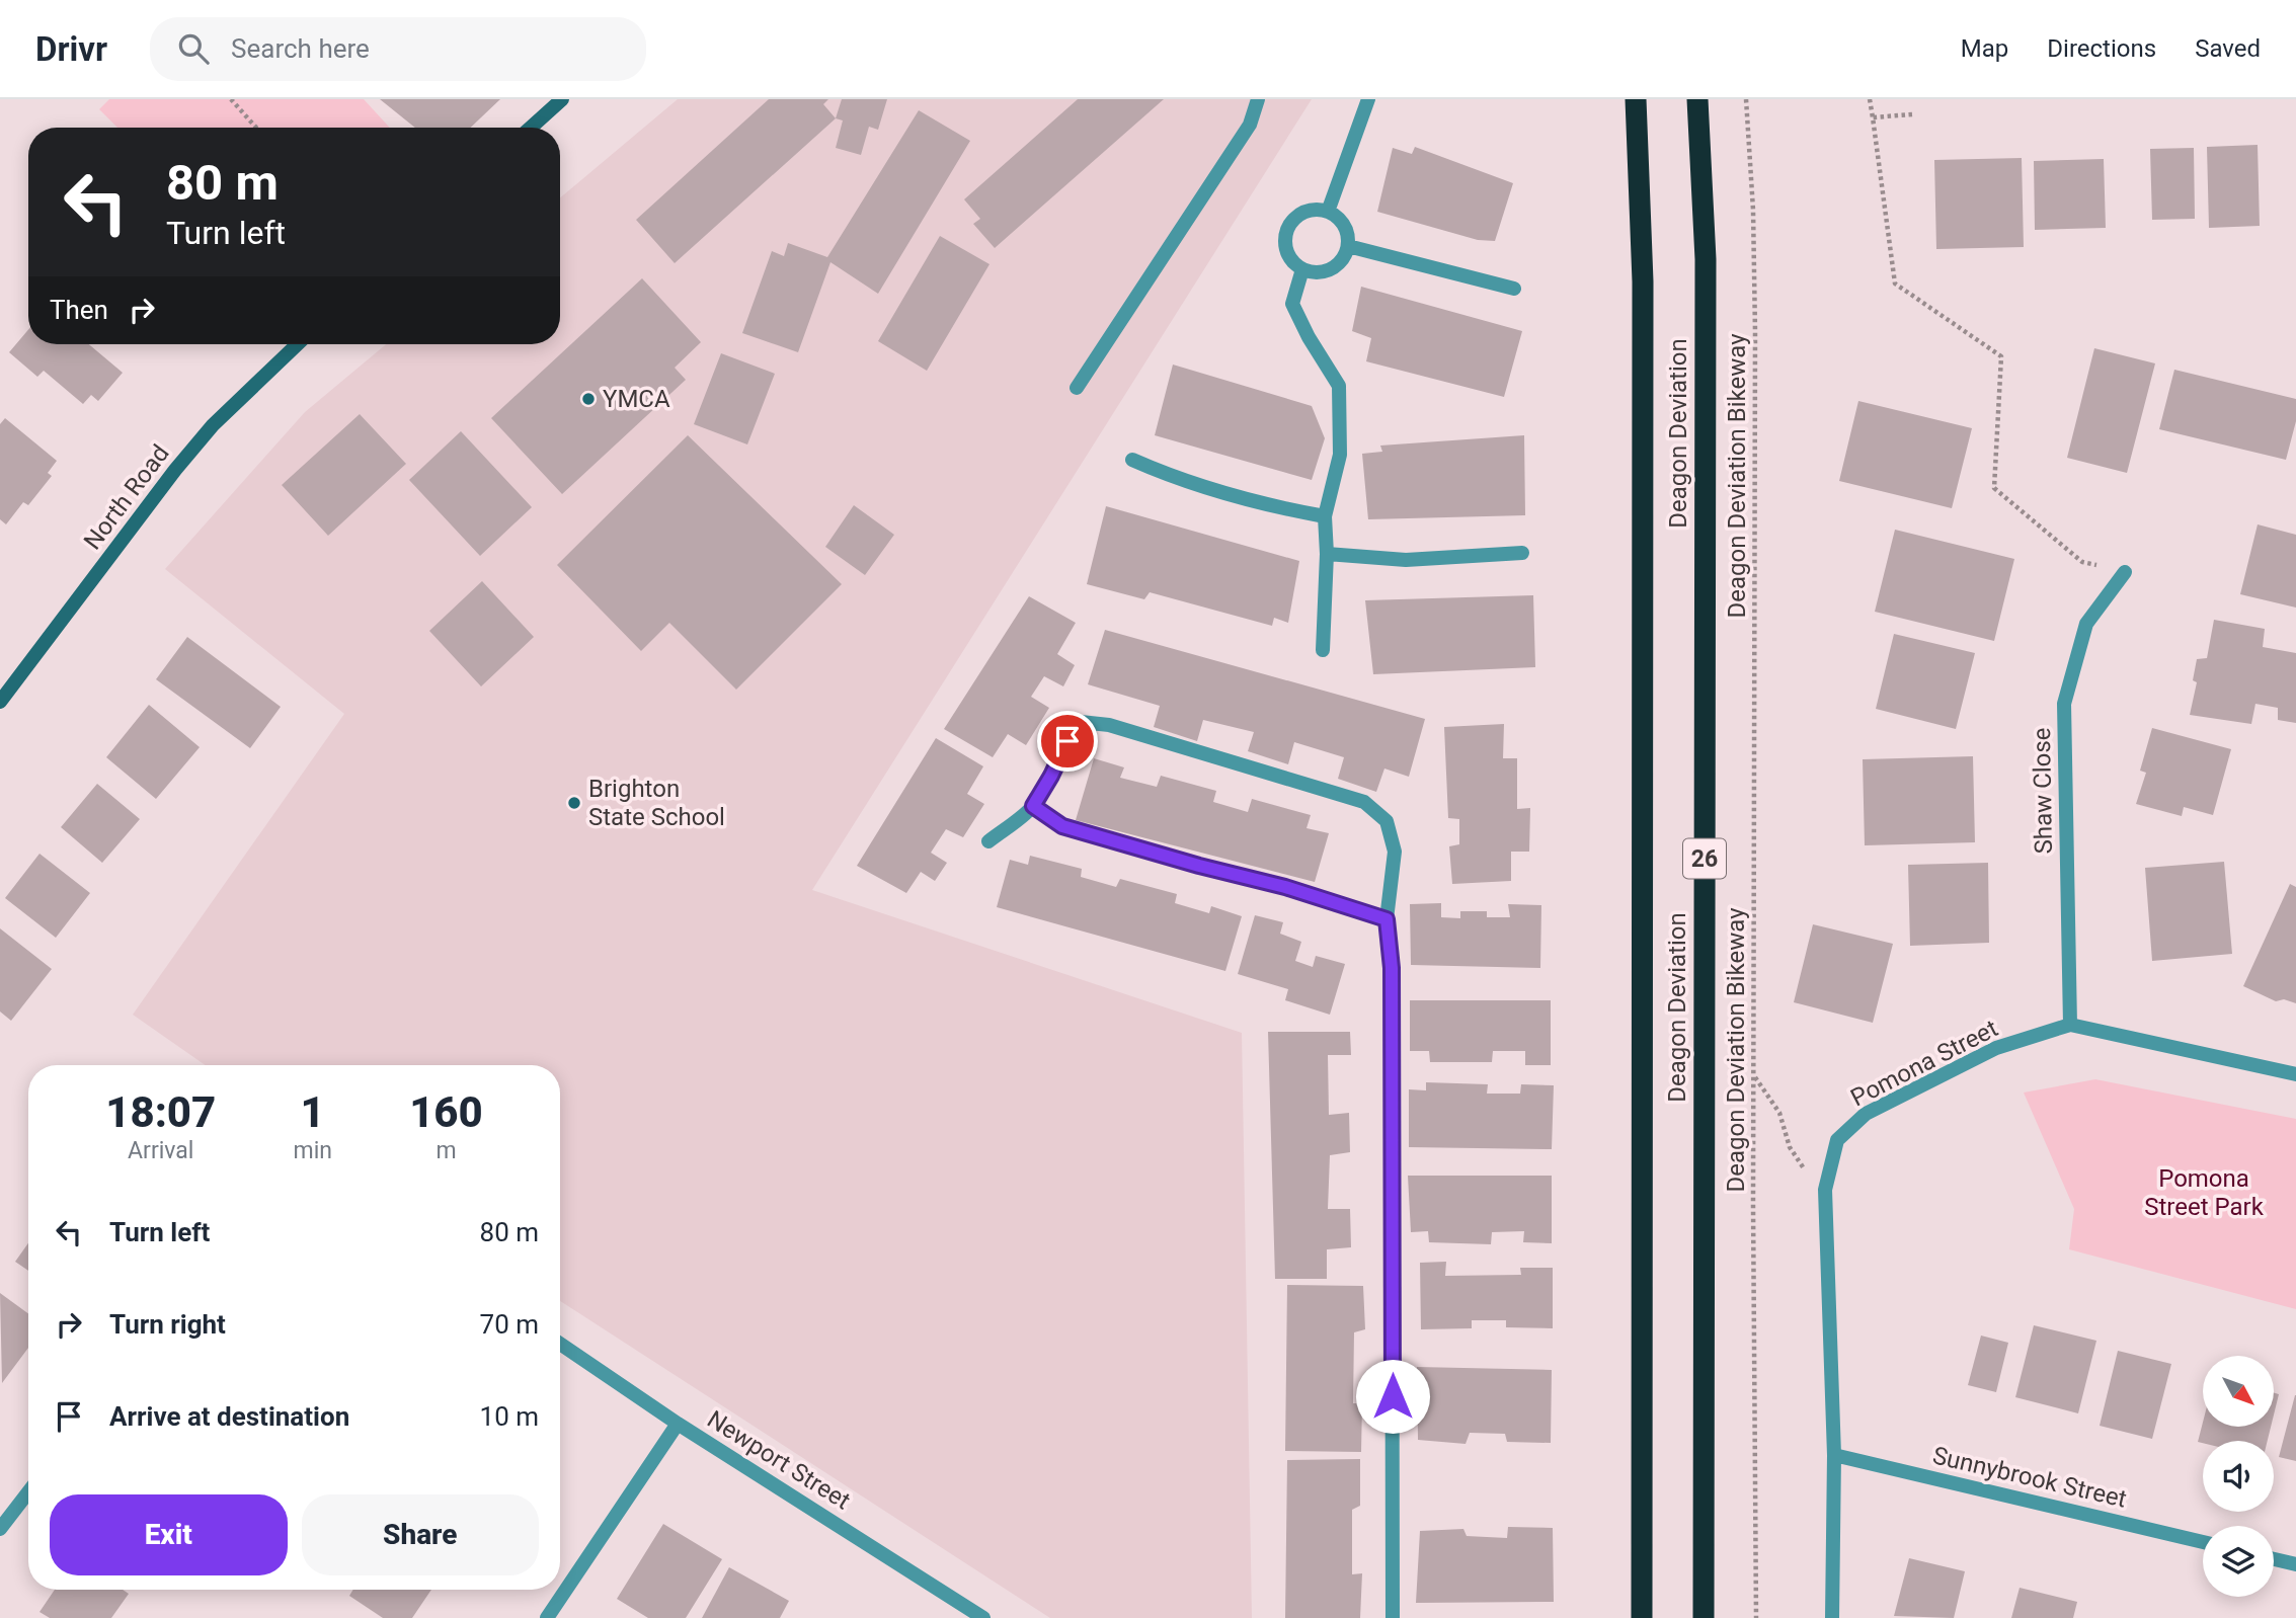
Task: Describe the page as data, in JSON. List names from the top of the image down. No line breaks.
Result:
{"streets":{"highway":["Deagon Deviation","26"],"street":["North Road","Shaw Close","Pomona Street","Newport Street","Sunnybrook Street"],"path":["Deagon Deviation Bikeway"]},"crossings":[["Shaw Close","Pomona Street"],["Pomona Street","Sunnybrook Street"]],"parks":["Pomona Street Park"],"places":["YMCA","Brighton State School"],"north":"bottom right","page":{"header":"Drivr","search":"Search here","nav":["Map","Directions","Saved"],"turn":["80 m","Turn left"],"then":"Then","eta":["18:07","Arrival","1","min","160","m"],"list":[{"name":"Turn left","value":"80 m"},{"name":"Turn right","value":"70 m"},{"name":"Arrive at destination","value":"10 m"}],"buttons":["Exit","Share"]}}
